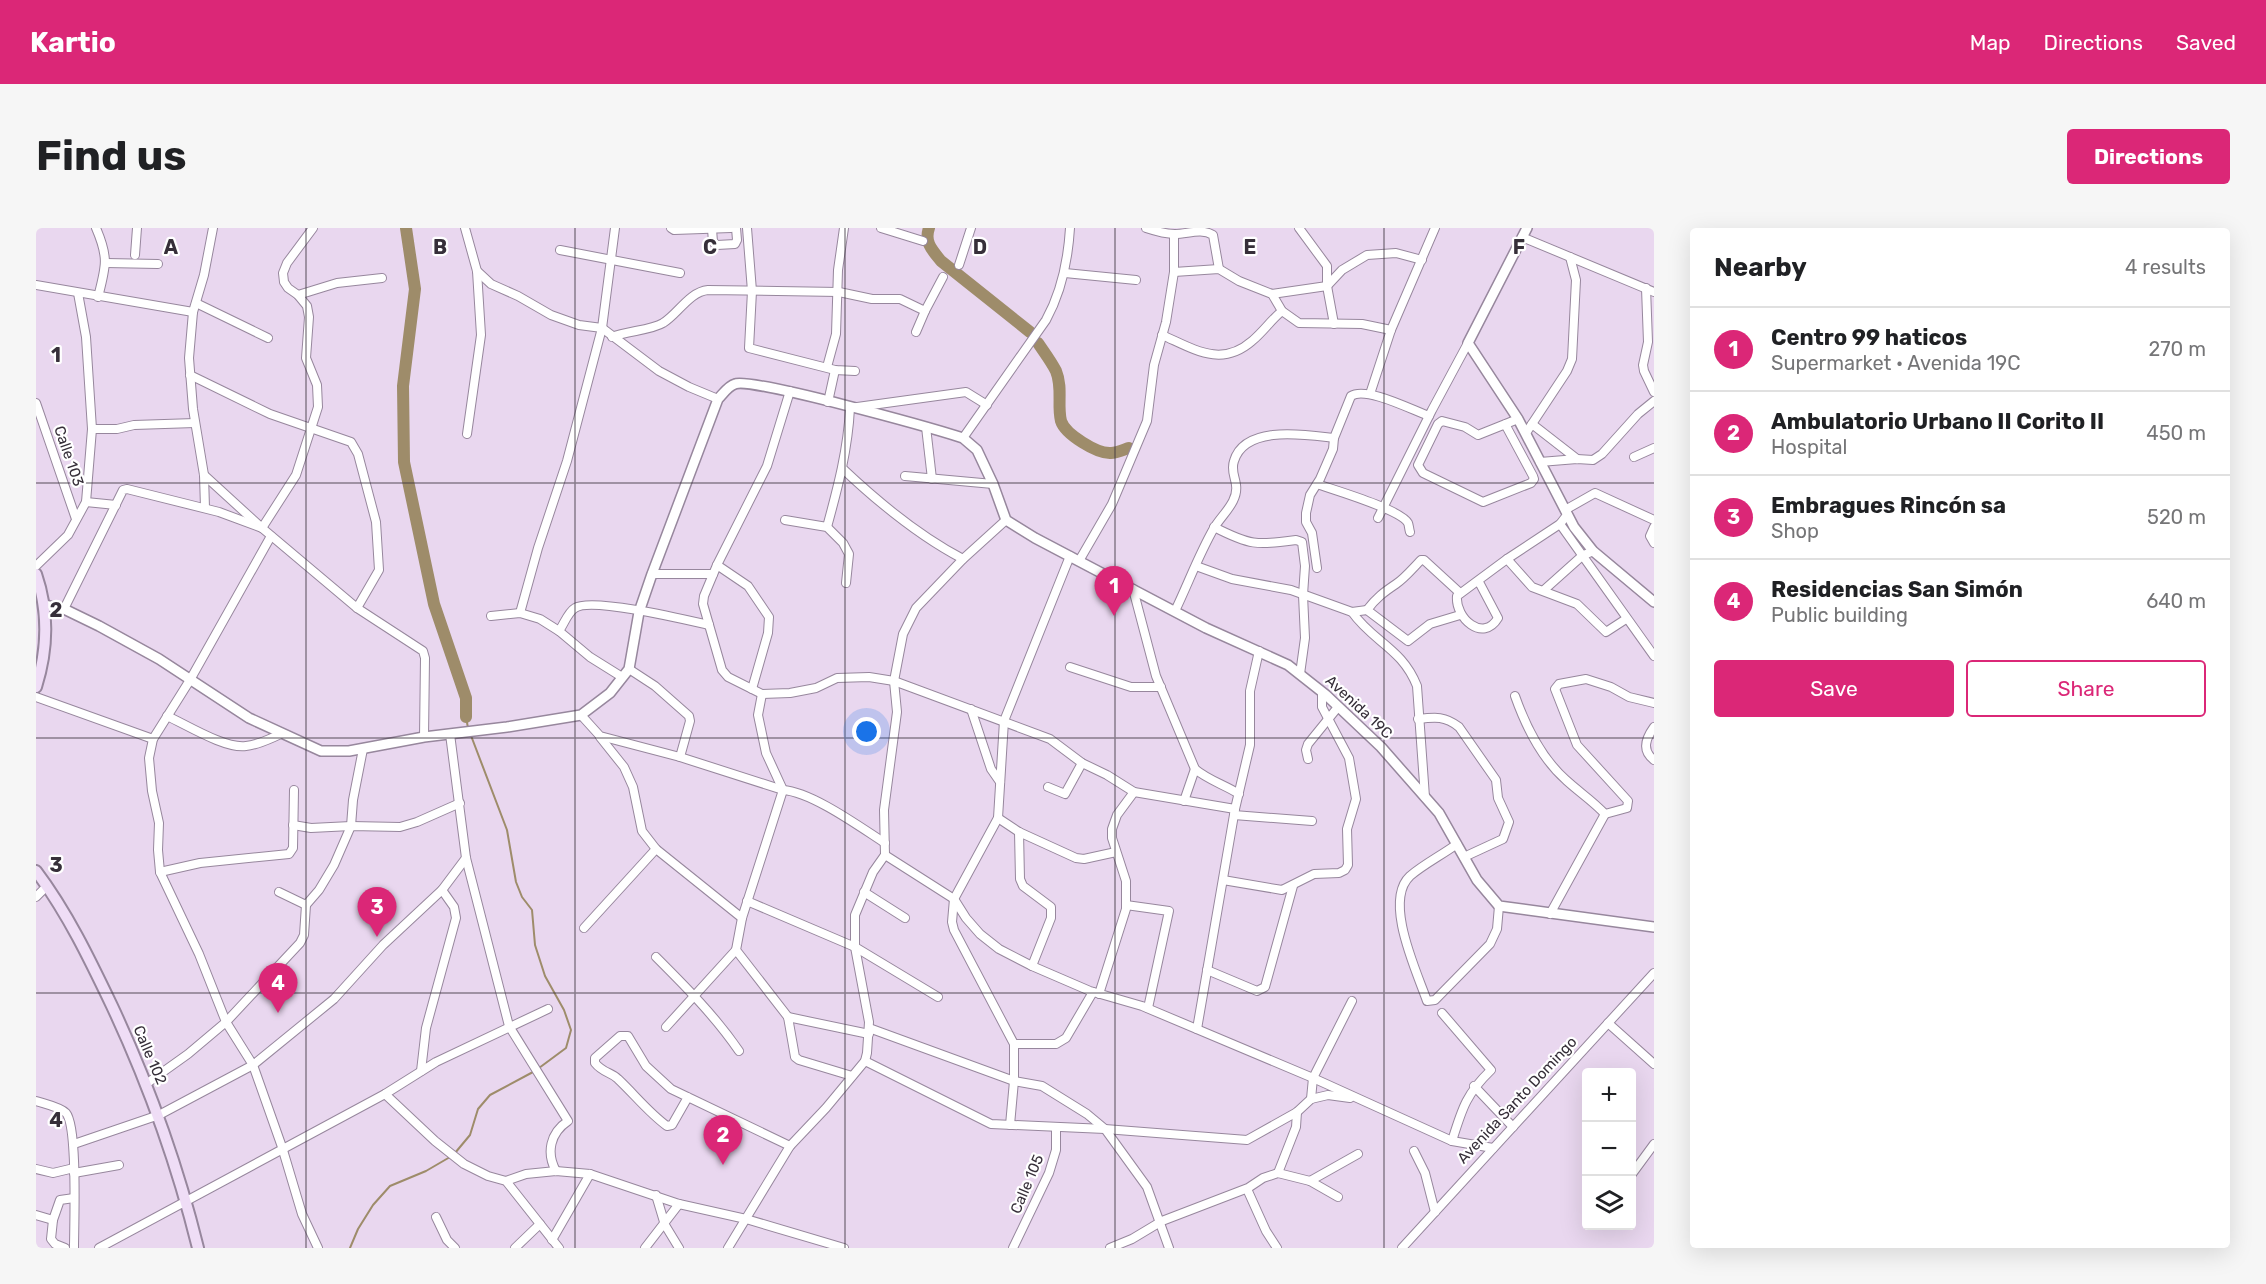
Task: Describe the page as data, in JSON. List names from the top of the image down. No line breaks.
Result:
{"streets":{"main road":["Calle 102"],"street":["Calle 103","Avenida 19C","Avenida Santo Domingo","Calle 105"]},"page":{"header":"Kartio","nav":["Map","Directions","Saved"],"buttons":["Directions",["Save","Share"]],"title":"Find us","heading":["Nearby","4 results"],"list":[{"mark":"1","name":"Centro 99 haticos","note":"Supermarket · Avenida 19C","value":"270 m"},{"mark":"2","name":"Ambulatorio Urbano II Corito II","note":"Hospital","value":"450 m"},{"mark":"3","name":"Embragues Rincón sa","note":"Shop","value":"520 m"},{"mark":"4","name":"Residencias San Simón","note":"Public building","value":"640 m"}],"pins":["1","3","4","2"],"map_buttons":["+","−"]},"grid":{"columns":["A","B","C","D","E","F"],"rows":["1","2","3","4"]}}
